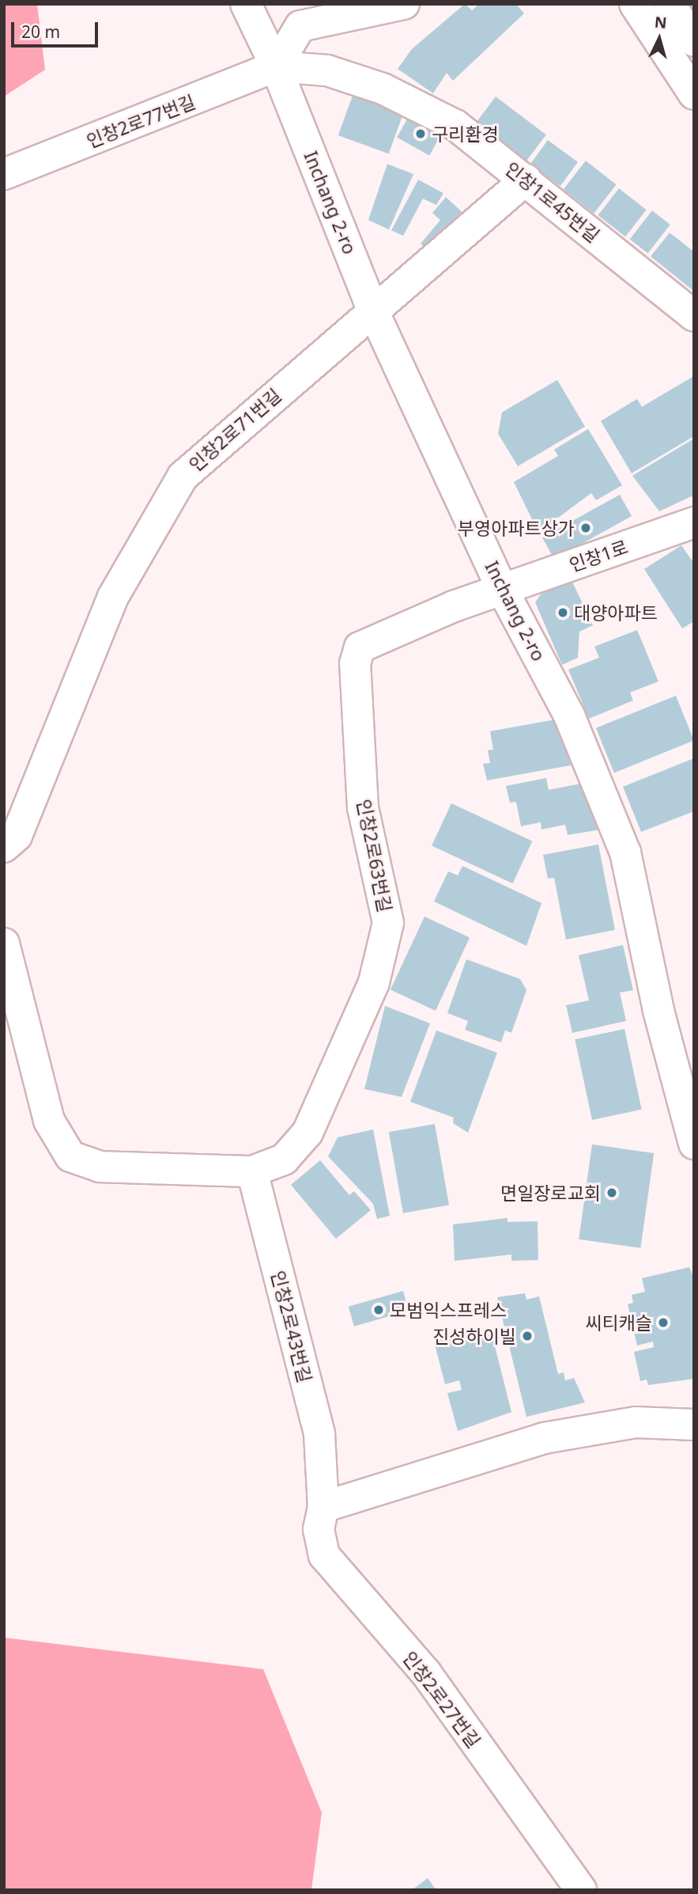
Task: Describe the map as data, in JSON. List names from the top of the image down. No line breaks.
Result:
{"streets":{"street":["인창2로77번길","인창1로45번길","Inchang 2-ro","인창2로71번길","인창1로","인창2로63번길","인창2로43번길","인창2로27번길"]},"crossings":[["인창2로77번길","인창1로45번길"],["인창2로77번길","Inchang 2-ro"],["인창1로45번길","Inchang 2-ro"],["인창1로45번길","인창2로71번길"],["Inchang 2-ro","인창2로71번길"],["Inchang 2-ro","인창1로"],["Inchang 2-ro","인창2로63번길"],["인창1로","인창2로63번길"],["인창2로63번길","인창2로43번길"],["인창2로43번길","인창2로27번길"]],"places":["구리환경","부영아파트상가","대양아파트","면일장로교회","모범익스프레스","씨티캐슬","진성하이빌"],"scale_bar":"20 m","north":"top"}
